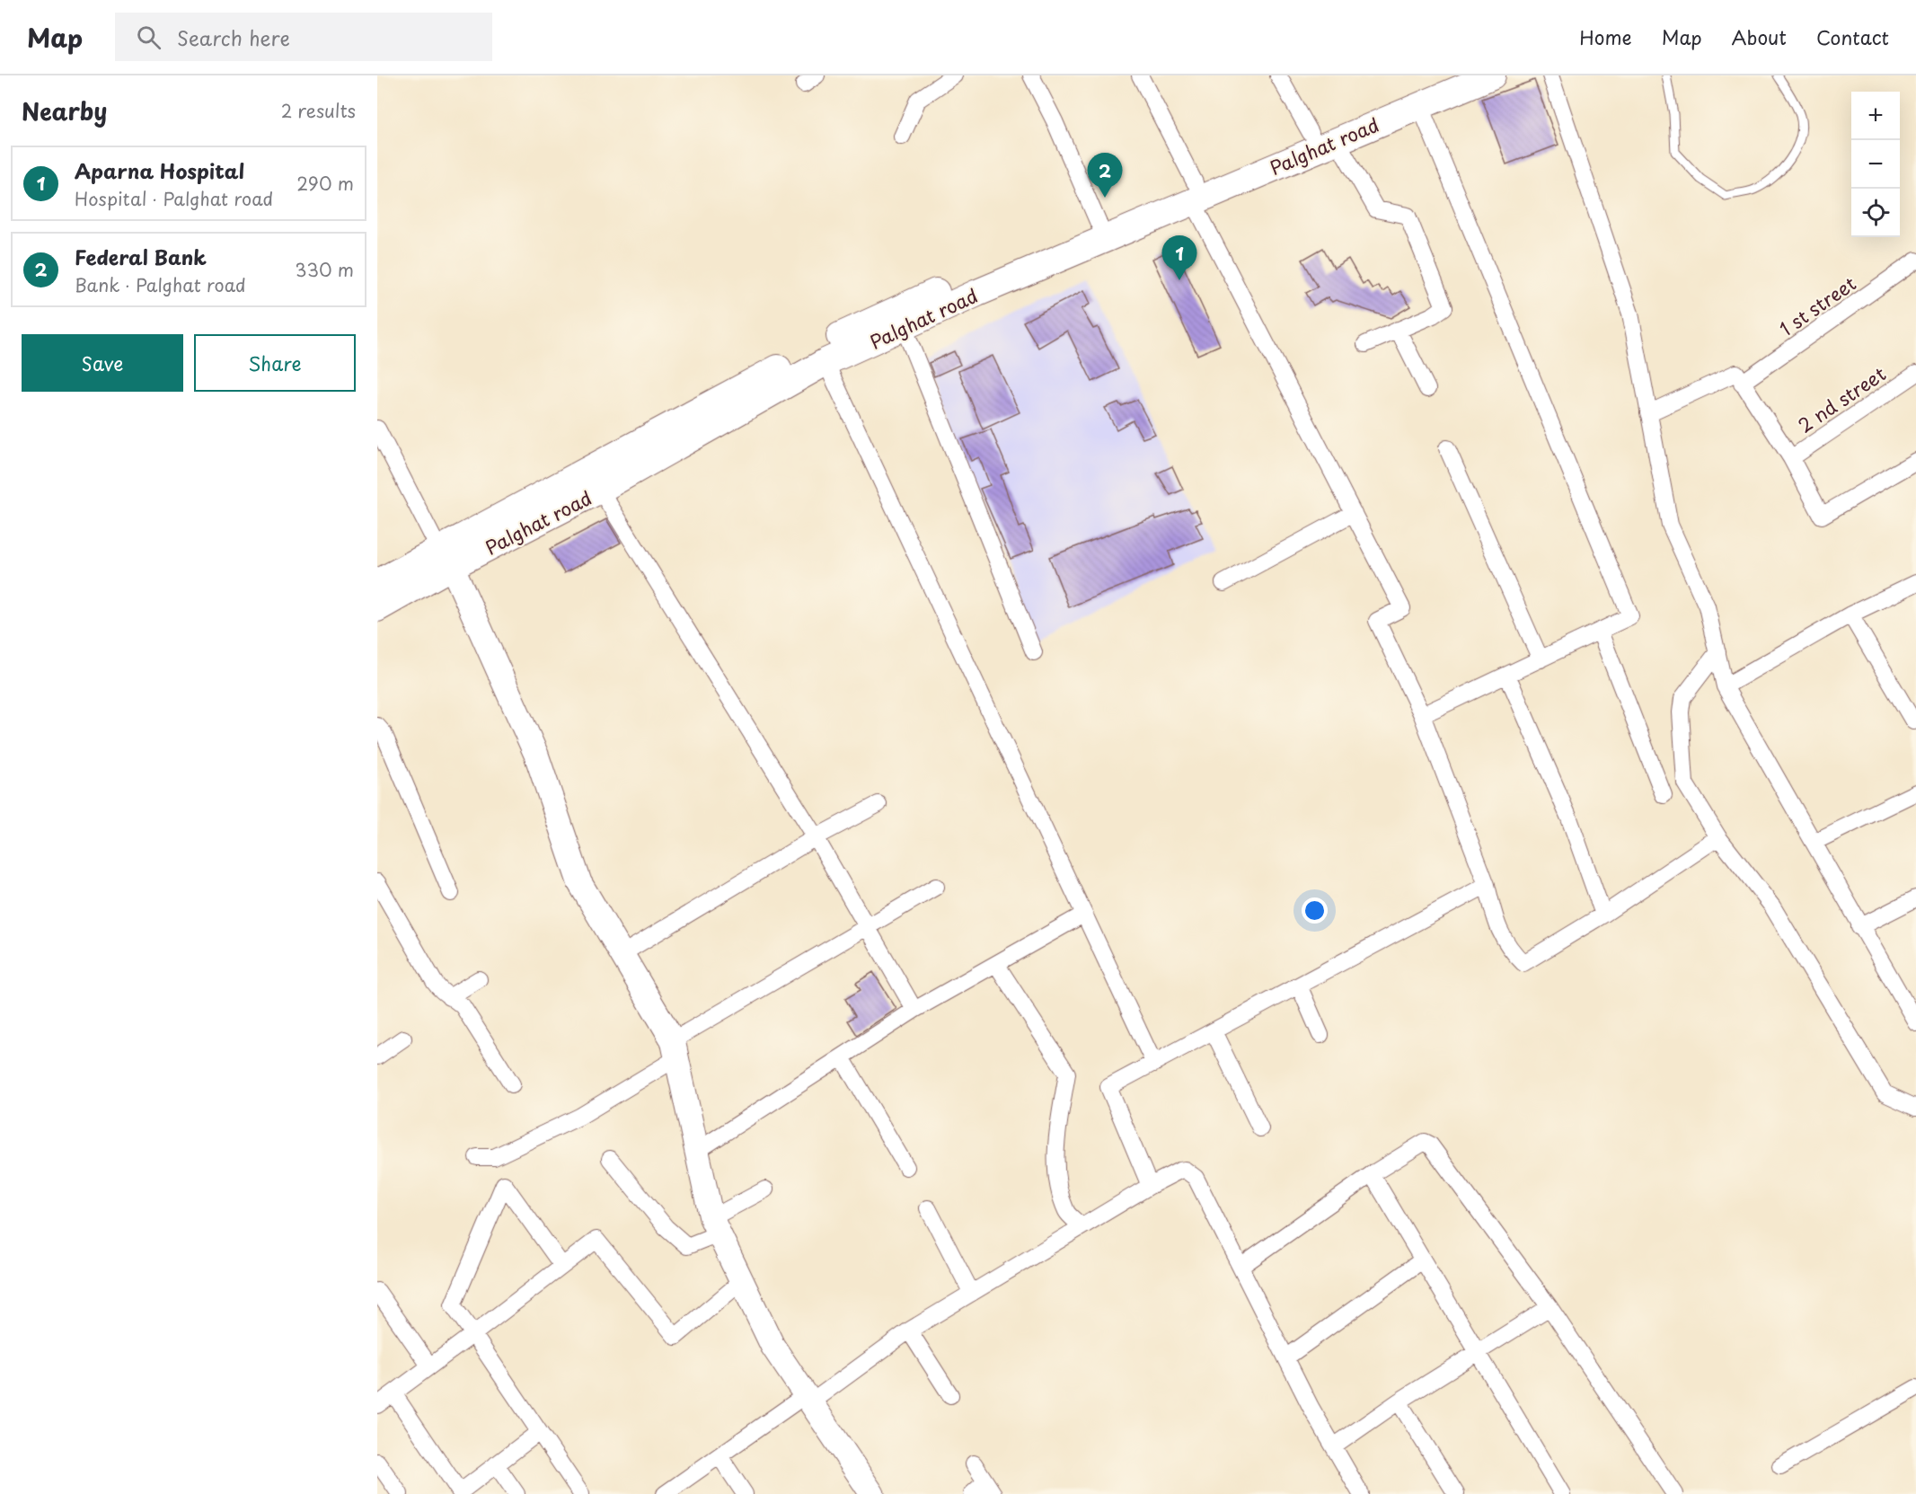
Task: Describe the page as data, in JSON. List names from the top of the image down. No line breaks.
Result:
{"streets":{"main road":["Palghat road"],"street":["1 st street","2 nd street"]},"page":{"header":"Map","search":"Search here","nav":["Home","Map","About","Contact"],"heading":["Nearby","2 results"],"map_buttons":["+","−"],"list":[{"mark":"1","name":"Aparna Hospital","note":"Hospital · Palghat road","value":"290 m"},{"mark":"2","name":"Federal Bank","note":"Bank · Palghat road","value":"330 m"}],"pins":["2","1"],"buttons":["Save","Share"]}}
